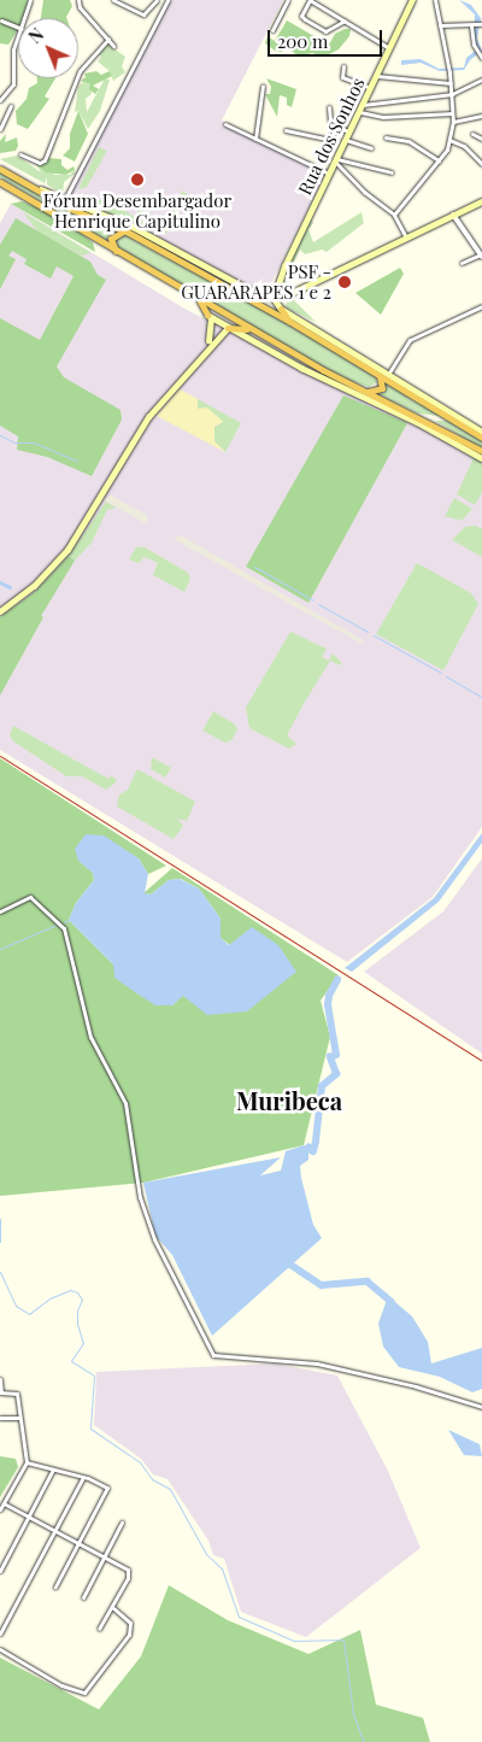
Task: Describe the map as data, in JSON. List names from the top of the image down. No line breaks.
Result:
{"streets":{"main road":["Rua dos Sonhos"]},"districts":["Muribeca"],"places":["Fórum Desembargador Henrique Capitulino","PSF - GUARARAPES 1 e 2"],"scale_bar":"200 m","north":"top left"}
